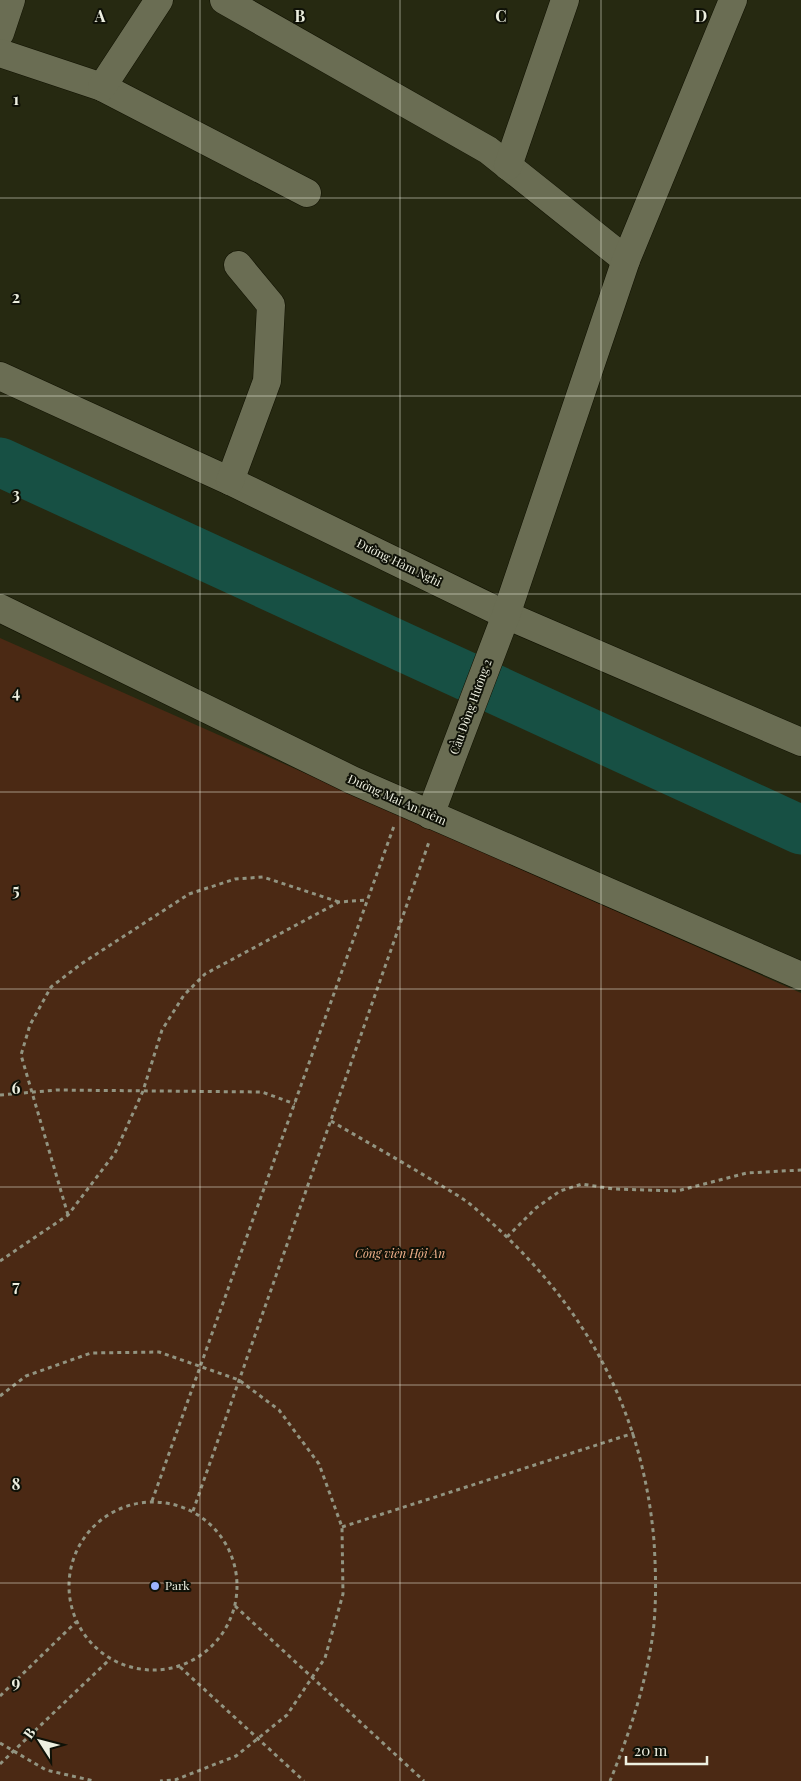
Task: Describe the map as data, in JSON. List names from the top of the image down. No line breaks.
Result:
{"streets":{"street":["Đường Hàm Nghi","Cầu Đông Hương 2","Đường Mai An Tiêm"]},"crossings":[["Đường Hàm Nghi","Cầu Đông Hương 2"],["Cầu Đông Hương 2","Đường Mai An Tiêm"]],"parks":["Công viên Hội An"],"places":["Park"],"scale_bar":"20 m","north":"top left","grid":{"columns":["A","B","C","D"],"rows":["1","2","3","4","5","6","7","8","9"]}}
